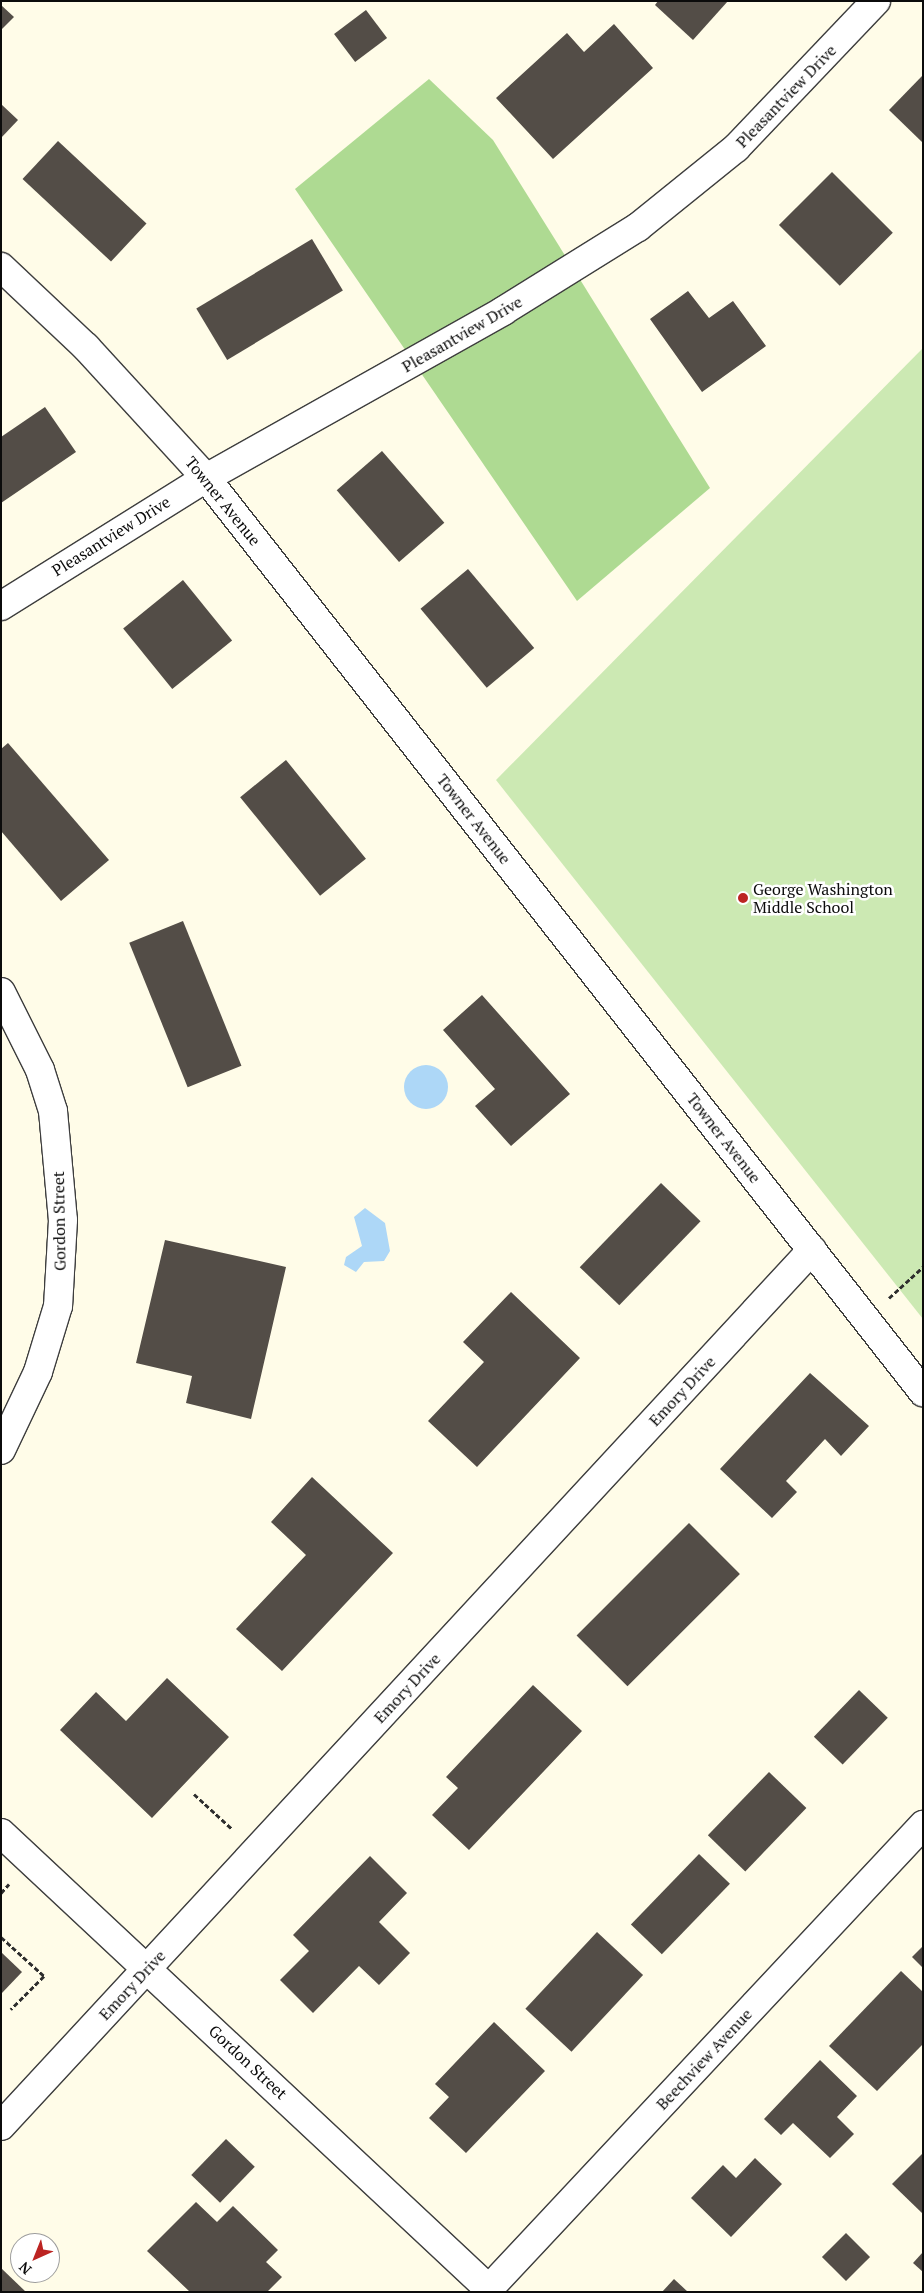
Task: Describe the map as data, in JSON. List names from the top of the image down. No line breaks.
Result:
{"streets":{"street":["Pleasantview Drive","Towner Avenue","Gordon Street","Emory Drive","Beechview Avenue"]},"crossings":[["Pleasantview Drive","Towner Avenue"],["Towner Avenue","Emory Drive"],["Gordon Street","Emory Drive"],["Gordon Street","Beechview Avenue"]],"places":["George Washington Middle School"],"north":"bottom left"}
